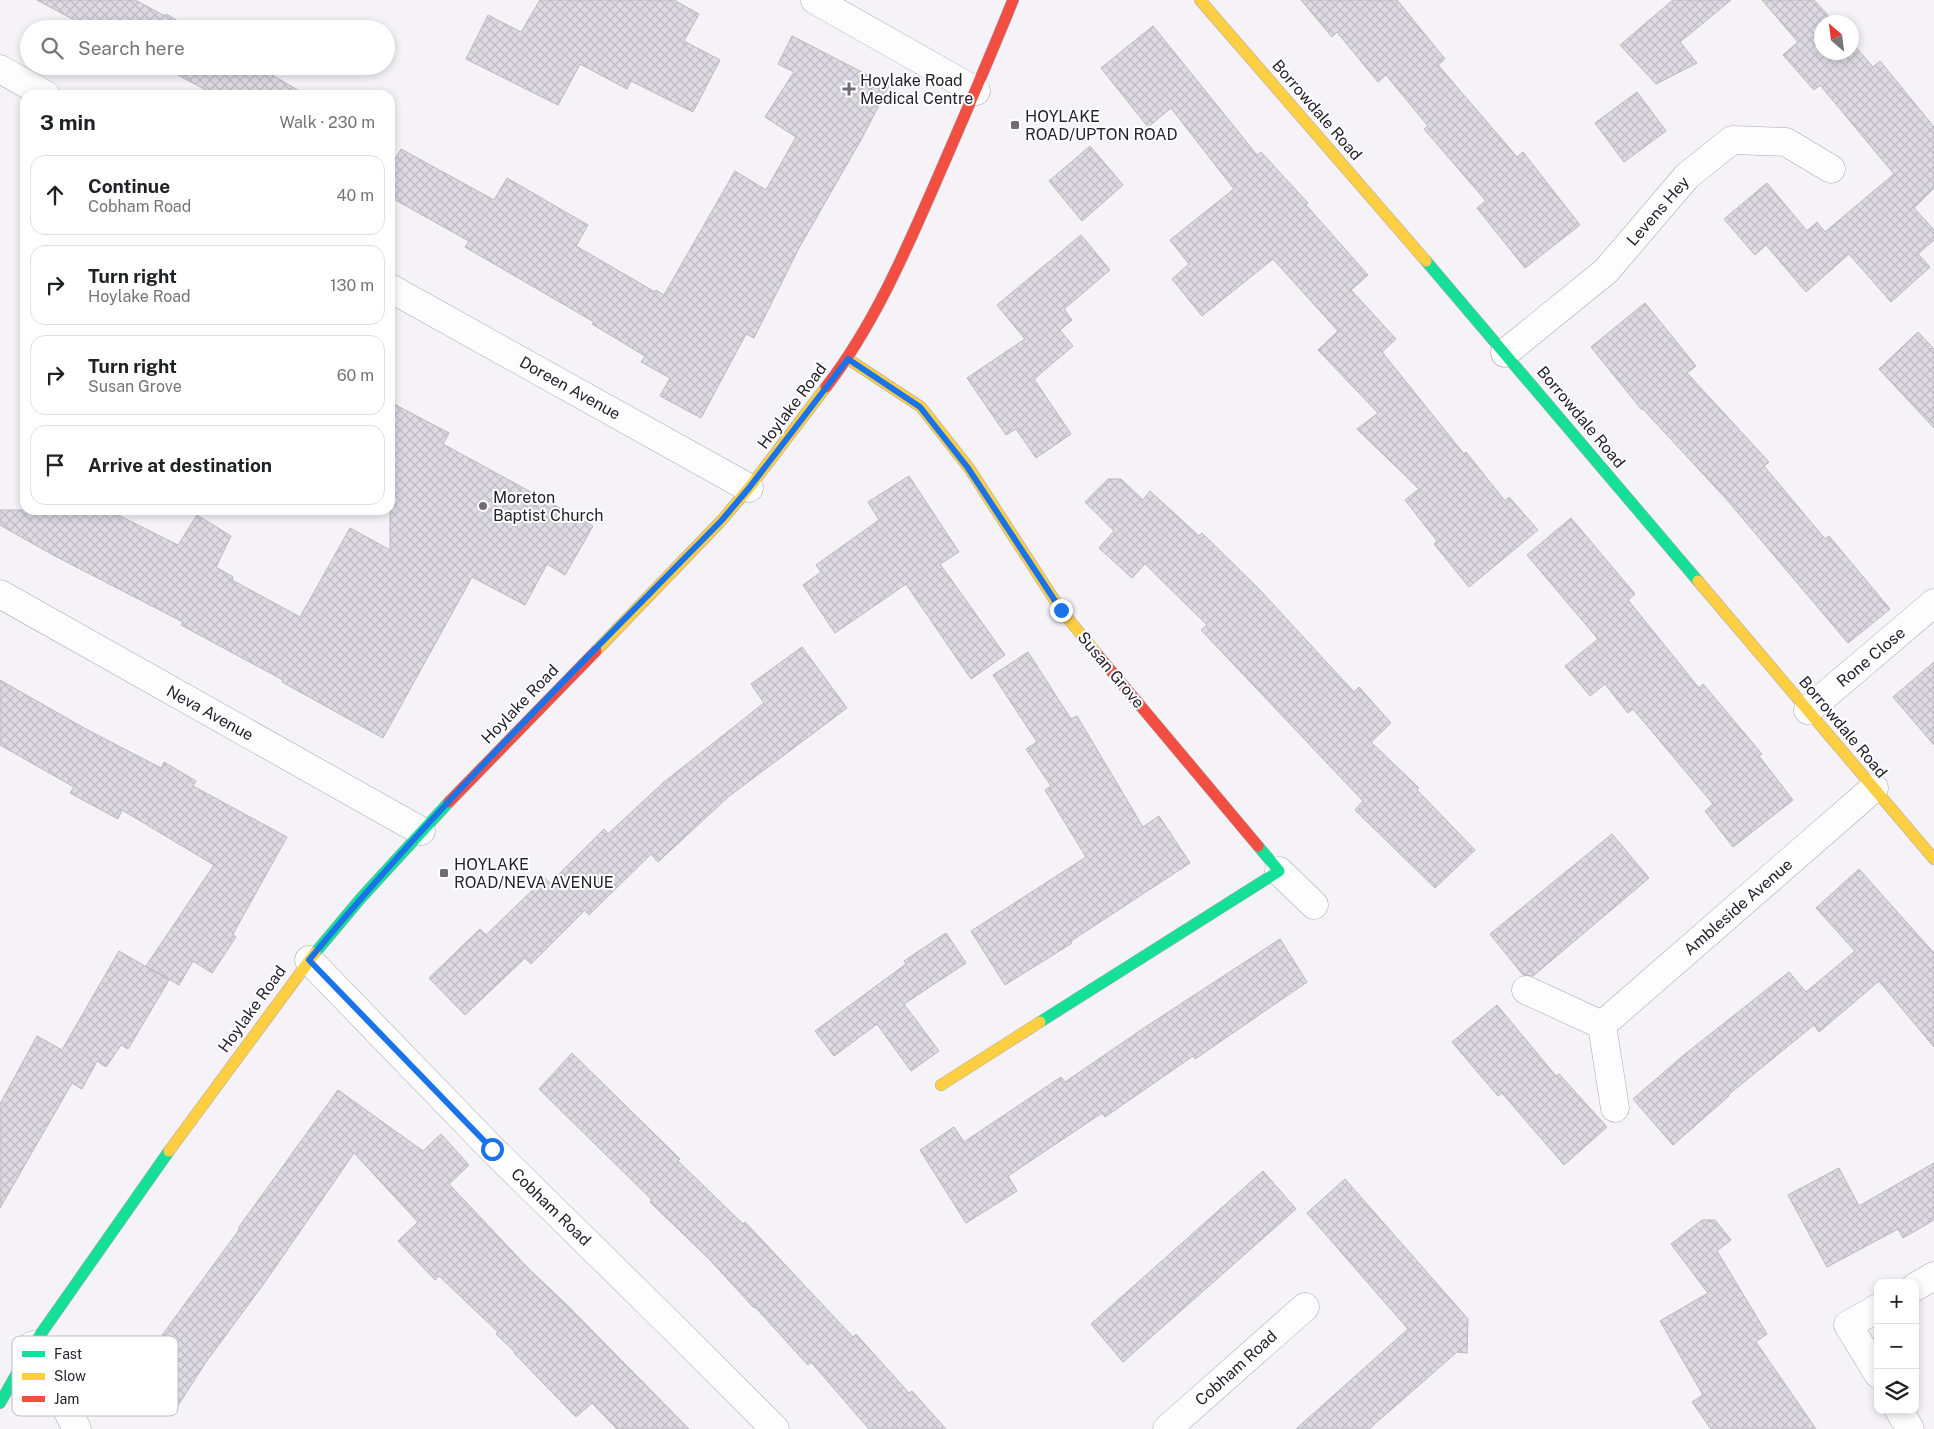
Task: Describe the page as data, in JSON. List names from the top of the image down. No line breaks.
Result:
{"streets":{"street":["Borrowdale Road","Levens Hey","Doreen Avenue","Hoylake Road","Rone Close","Susan Grove","Neva Avenue","Ambleside Avenue","Cobham Road"]},"crossings":[["Borrowdale Road","Levens Hey"],["Borrowdale Road","Rone Close"],["Borrowdale Road","Ambleside Avenue"],["Doreen Avenue","Hoylake Road"],["Hoylake Road","Susan Grove"],["Hoylake Road","Neva Avenue"],["Hoylake Road","Cobham Road"]],"places":{"health":["Hoylake Road Medical Centre"],"transit":["HOYLAKE ROAD/UPTON ROAD","HOYLAKE ROAD/NEVA AVENUE"],"other":["Moreton Baptist Church"]},"legend":["Fast","Slow","Jam"],"north":"top left","page":{"search":"Search here","heading":["3 min","Walk · 230 m"],"list":[["Continue","Cobham Road","40 m"],["Turn right","Hoylake Road","130 m"],["Turn right","Susan Grove","60 m"],"Arrive at destination"],"map_buttons":["+","−"]}}
